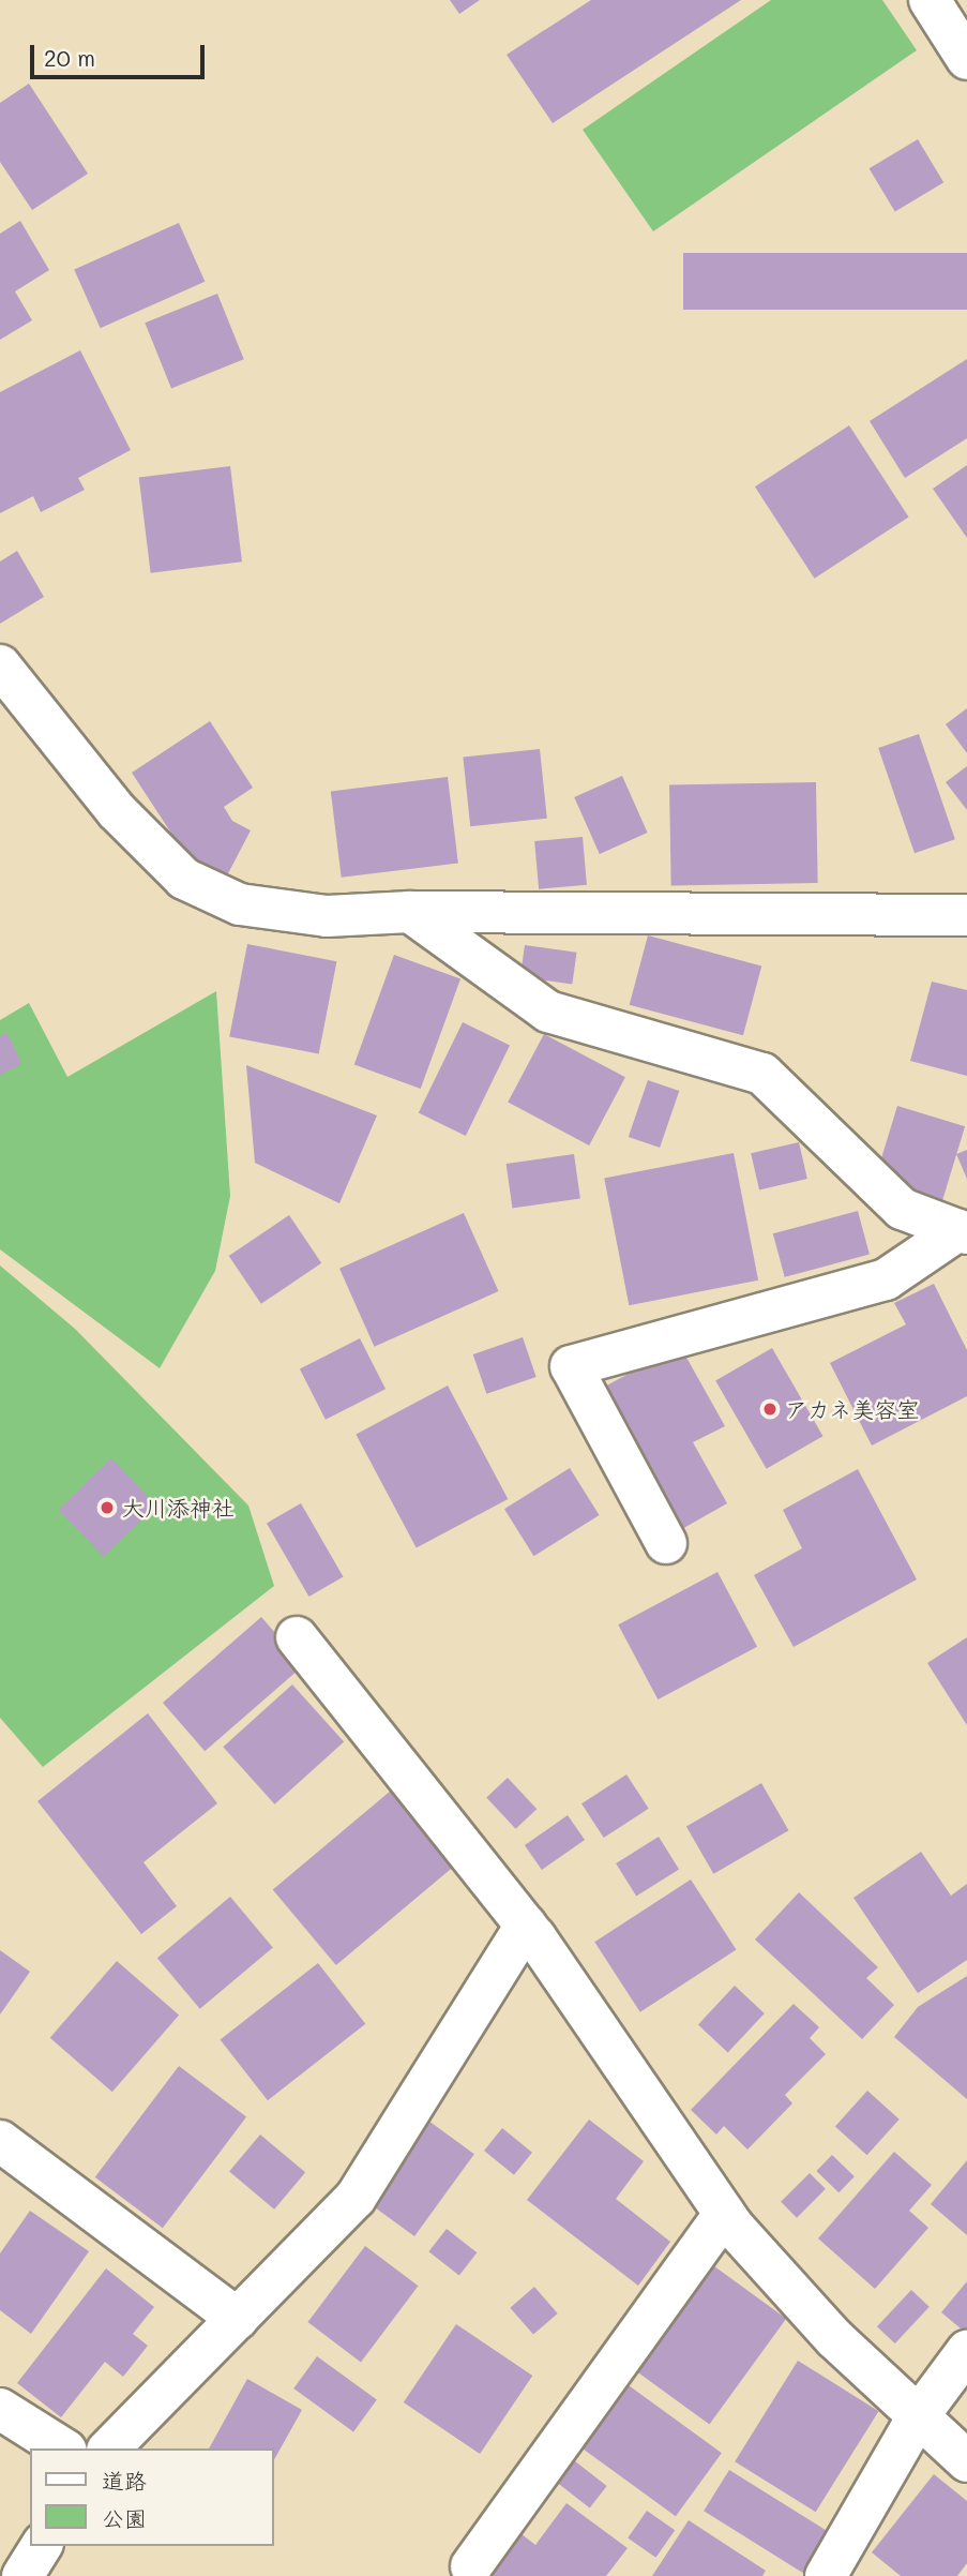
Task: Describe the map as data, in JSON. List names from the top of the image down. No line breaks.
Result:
{"places":["アカネ美容室","大川添神社"],"legend":["道路","公園"],"scale_bar":"20 m"}
